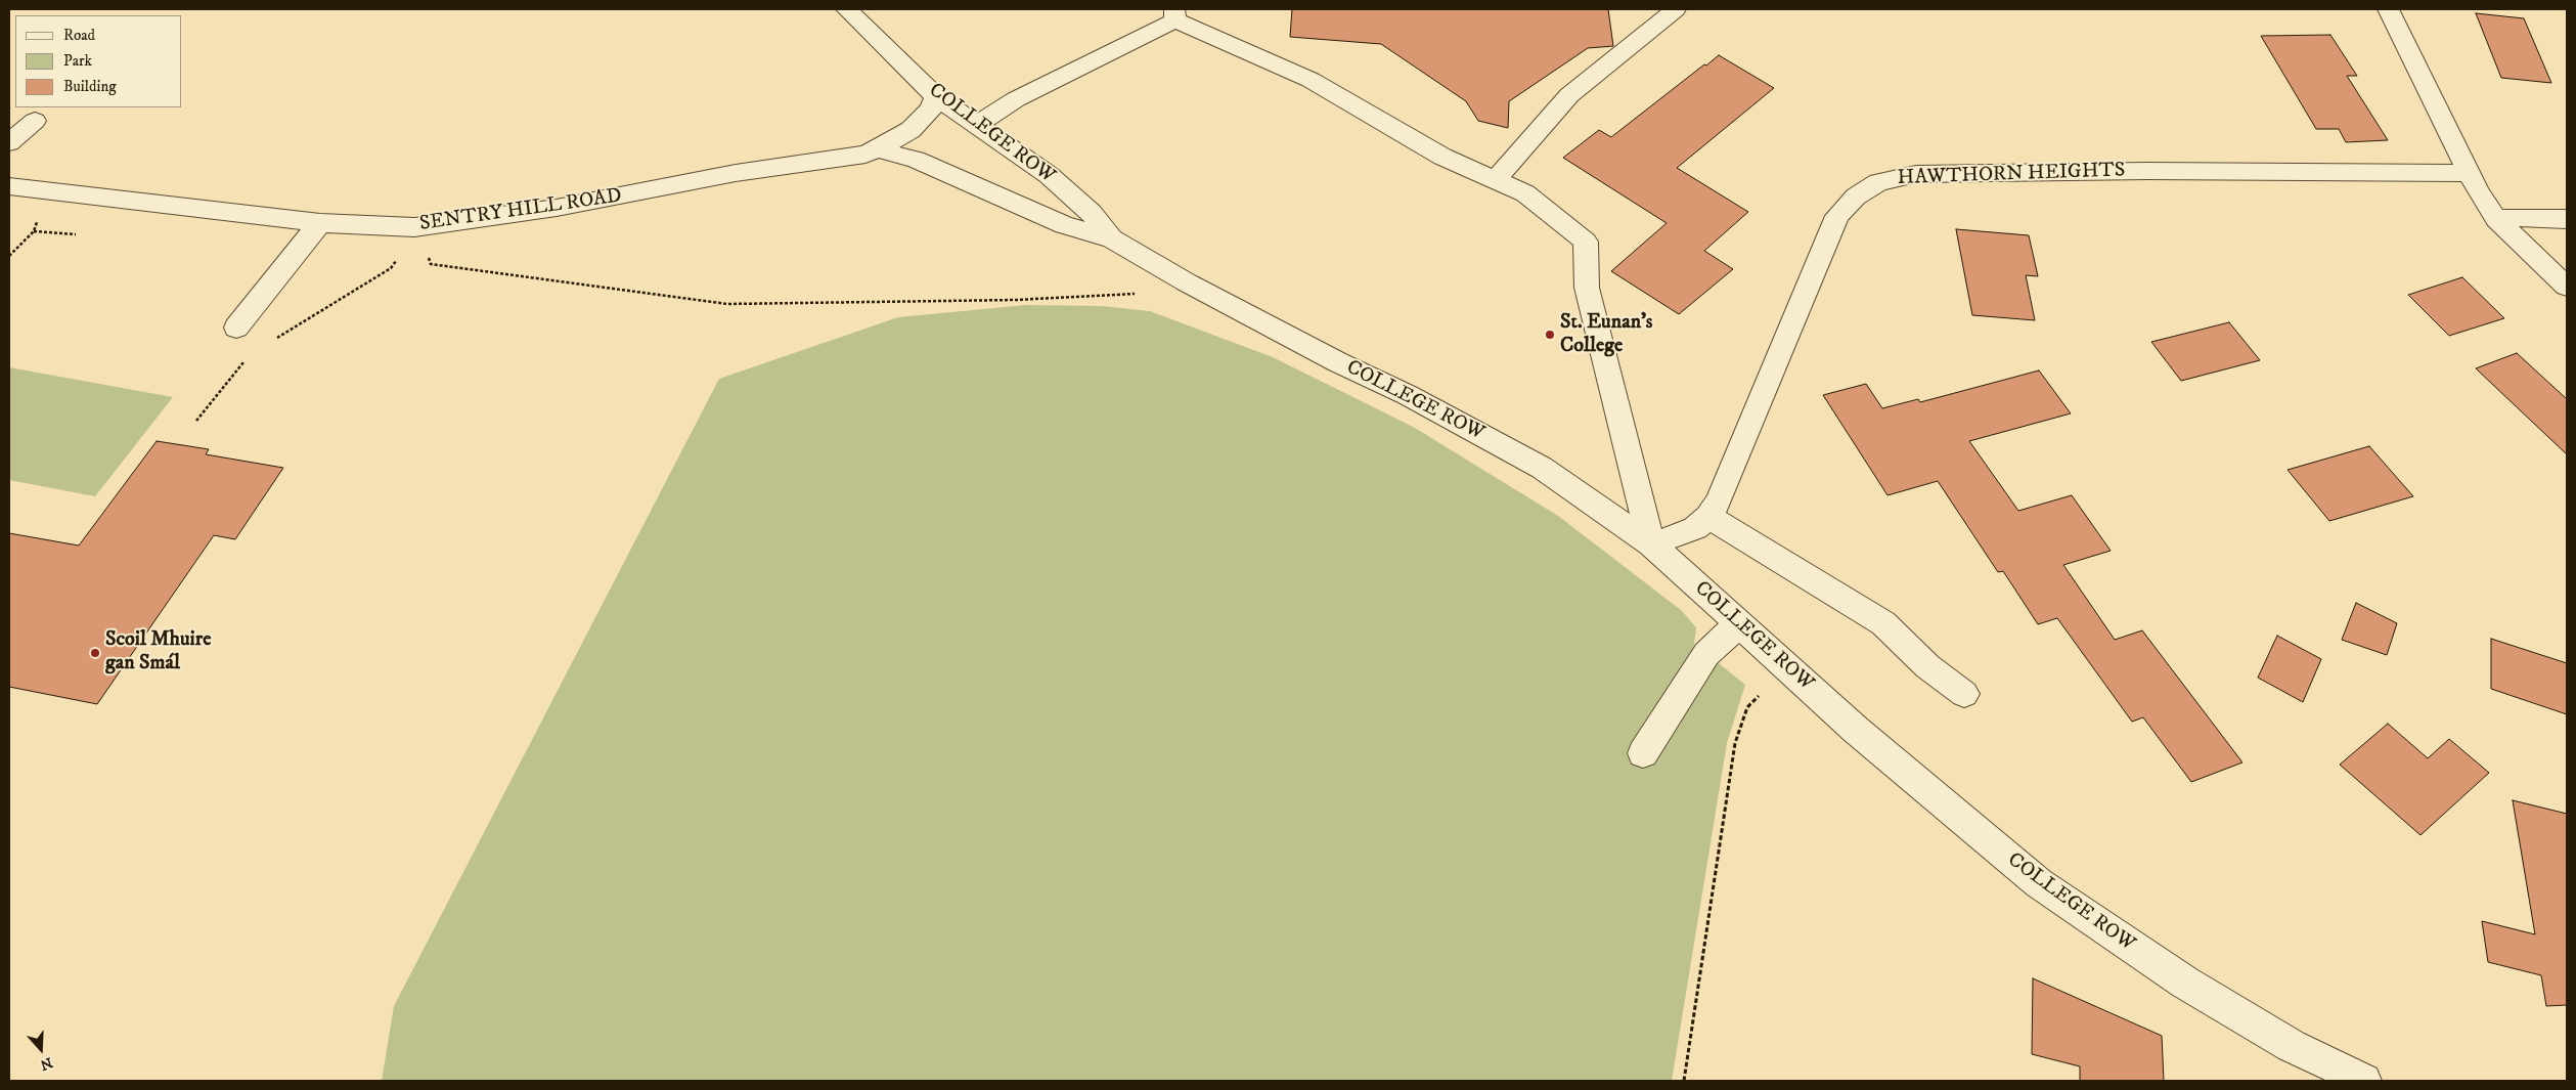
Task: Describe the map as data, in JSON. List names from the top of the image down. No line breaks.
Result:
{"streets":{"street":["COLLEGE ROW","HAWTHORN HEIGHTS","SENTRY HILL ROAD"]},"crossings":[["COLLEGE ROW","HAWTHORN HEIGHTS"],["COLLEGE ROW","SENTRY HILL ROAD"]],"places":["St. Eunan's College","Scoil Mhuire gan Smál"],"legend":["Road","Park","Building"],"north":"bottom"}
